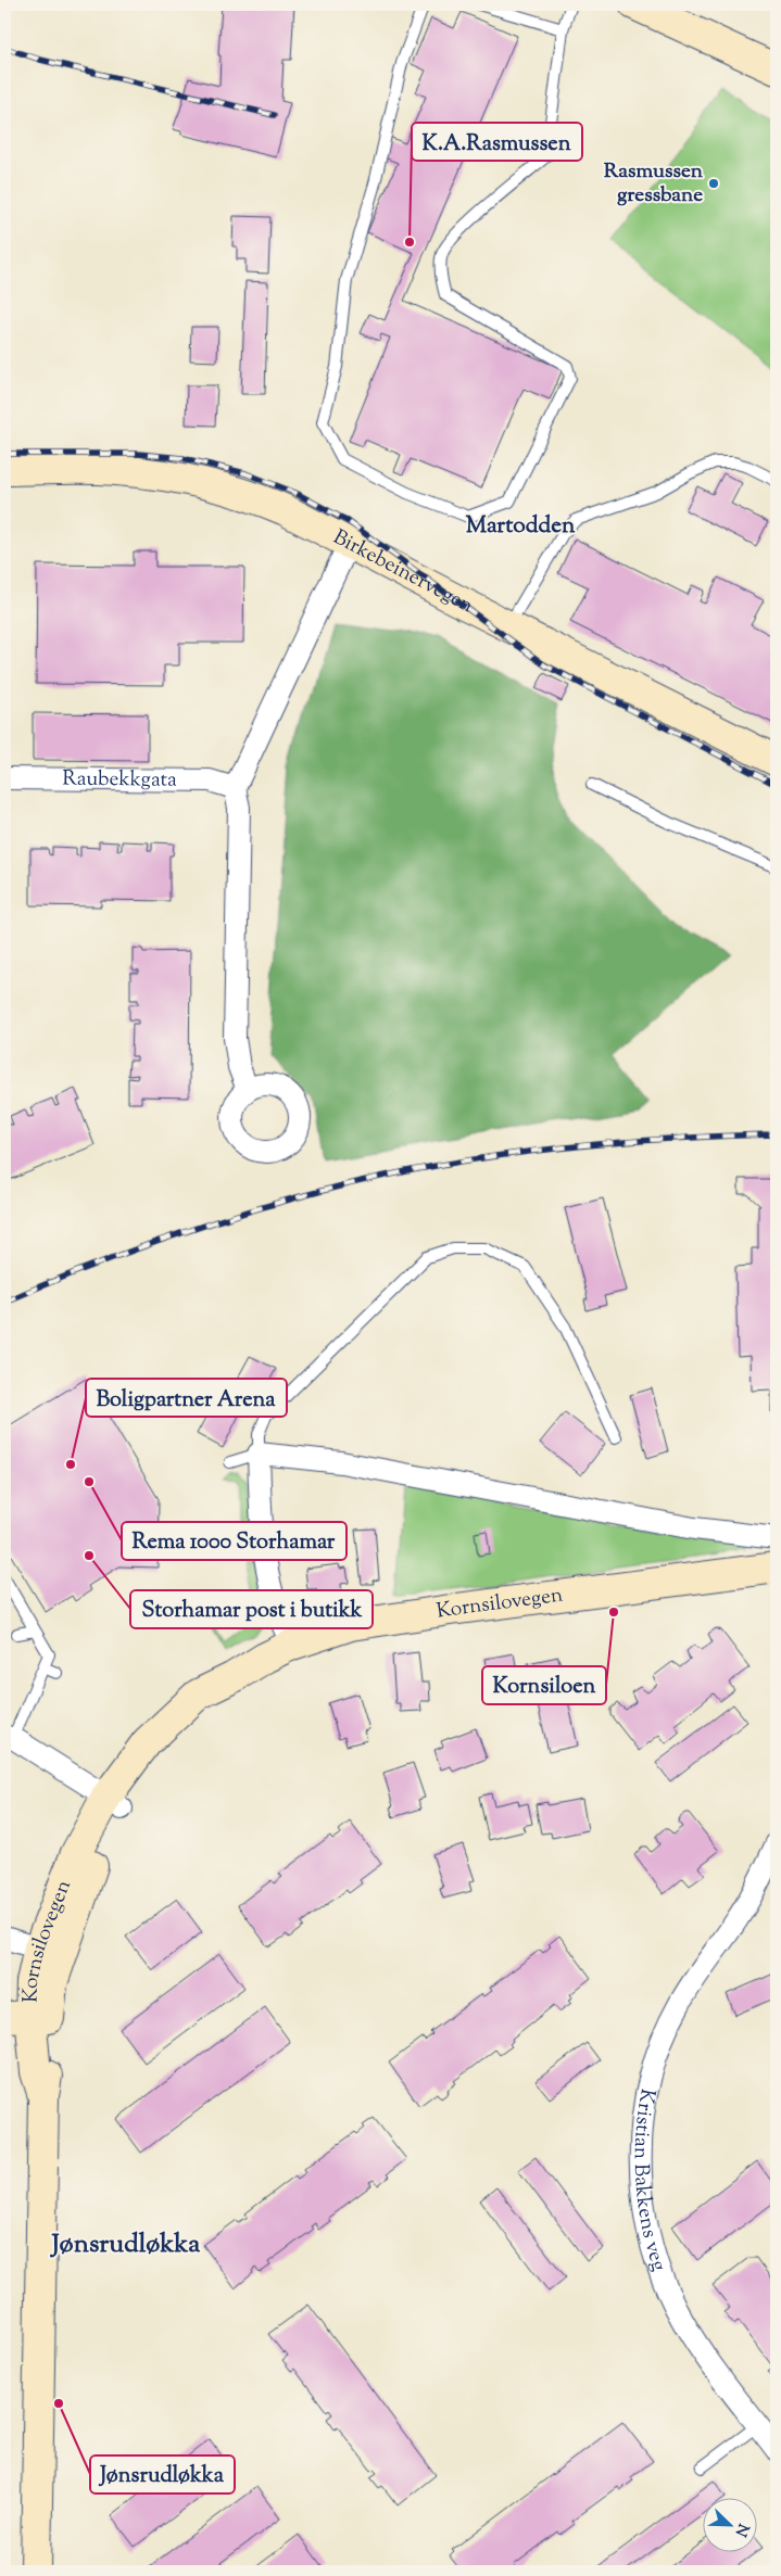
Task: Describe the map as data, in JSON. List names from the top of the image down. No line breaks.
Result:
{"streets":{"main road":["Birkebeinervegen","Kornsilovegen"],"street":["Raubekkgata","Kristian Bakkens veg"]},"districts":["Martodden","Jønsrudløkka"],"places":["Rasmussen gressbane","K.A.Rasmussen","Boligpartner Arena","Rema 1000 Storhamar","Storhamar post i butikk","Kornsiloen","Jønsrudløkka"],"north":"bottom right"}
